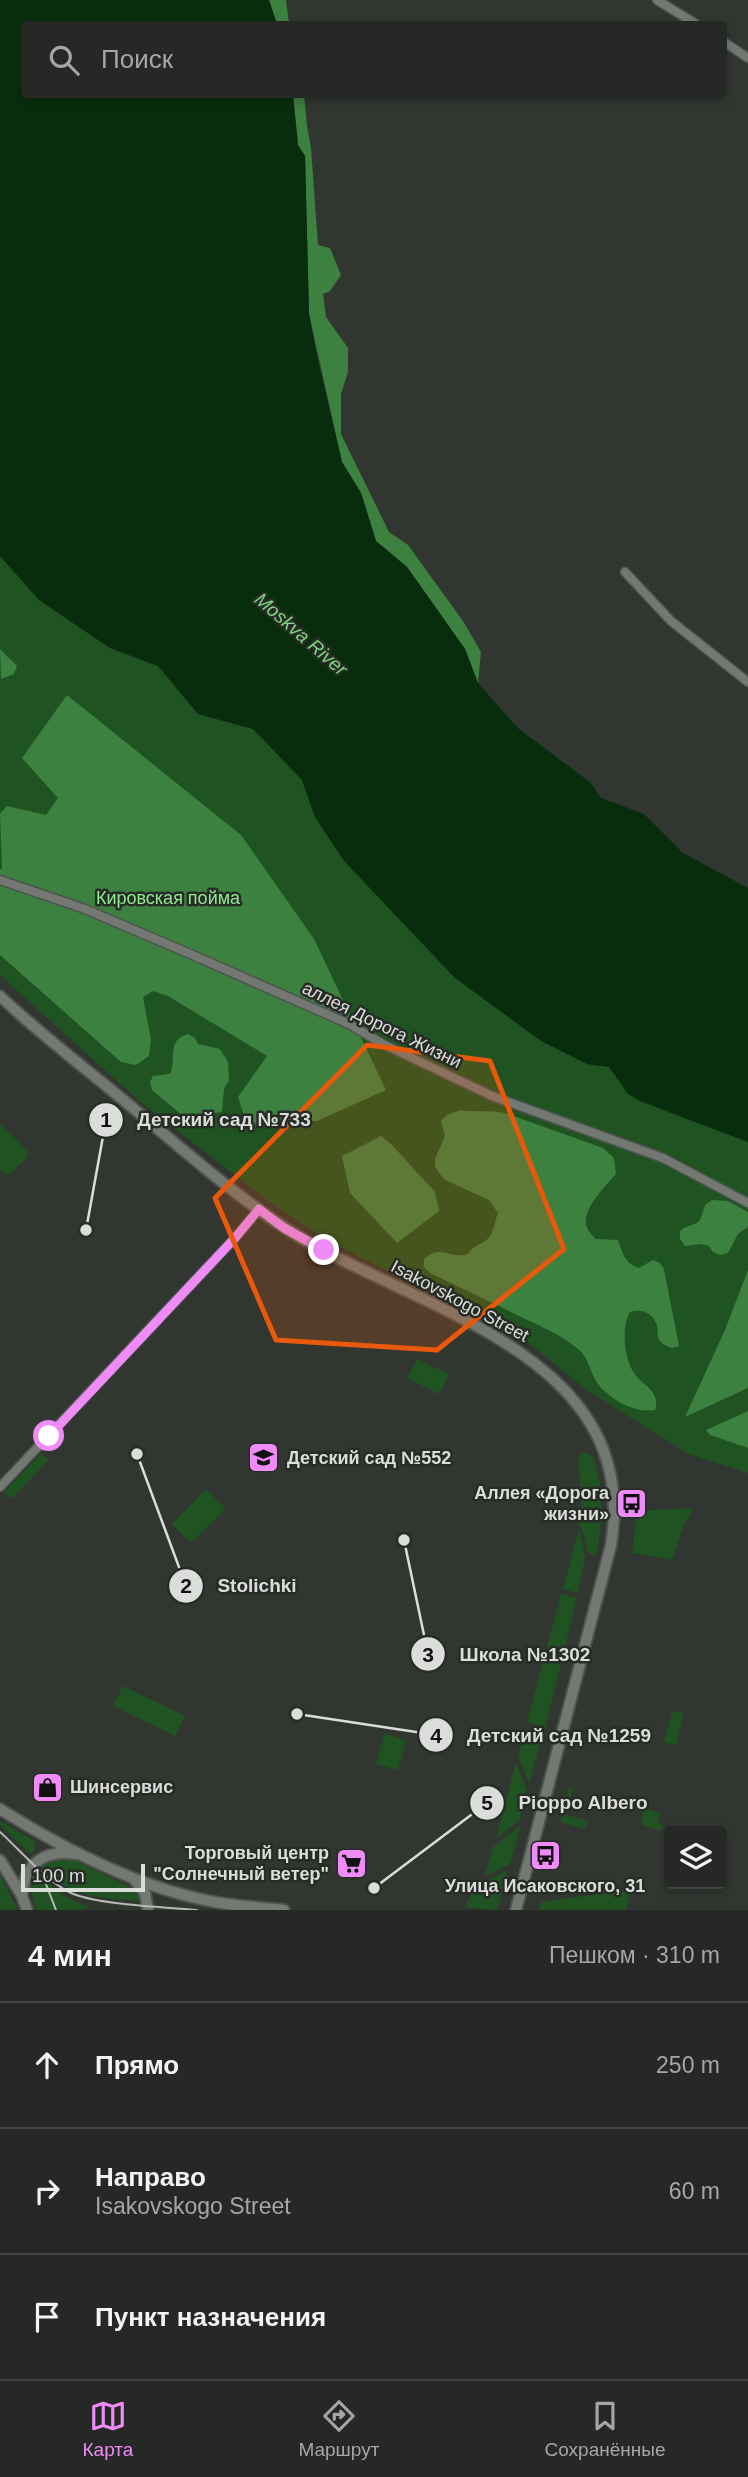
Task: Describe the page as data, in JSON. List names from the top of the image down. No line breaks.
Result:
{"streets":{"street":["аллея Дорога Жизни","Isakovskogo Street"]},"water":["Moskva River"],"parks":["Кировская пойма"],"places":{"other":["Детский сад №733","Stolichki","Школа №1302","Детский сад №1259","Pioppo Albero"],"school or university":["Детский сад №552"],"bus stop":["Аллея «Дорога жизни»","Улица Исаковского, 31"],"shop":["Шинсервис"],"supermarket":["Торговый центр \"Солнечный ветер\""]},"scale_bar":"100 m","page":{"search":"Поиск","scale":"100 m","heading":["4 мин","Пешком · 310 m"],"list":[["Прямо","250 m"],["Направо","Isakovskogo Street","60 m"],"Пункт назначения"],"nav":["Карта","Маршрут","Сохранённые"]}}
